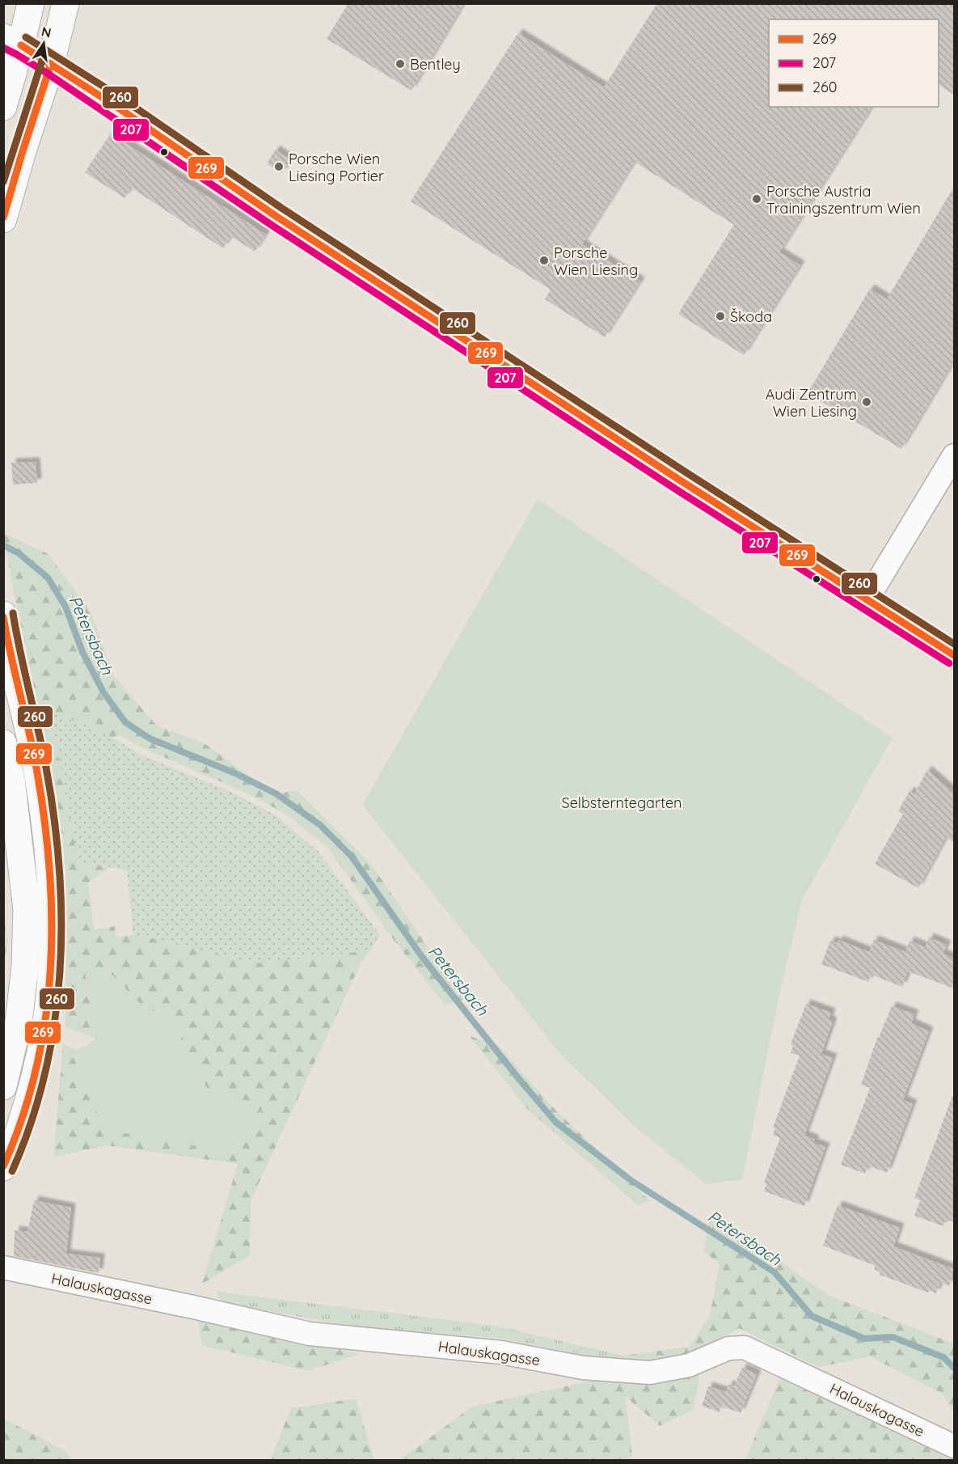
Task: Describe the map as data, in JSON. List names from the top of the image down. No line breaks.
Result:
{"streets":{"street":["Halauskagasse"]},"water":["Petersbach"],"parks":["Selbsterntegarten"],"places":["Bentley","Porsche Wien Liesing Portier","Porsche Austria Trainingszentrum Wien","Porsche Wien Liesing","Škoda","Audi Zentrum Wien Liesing"],"lines":["transit line 260","transit line 269","transit line 207"],"legend":["269","207","260"],"north":"top"}
